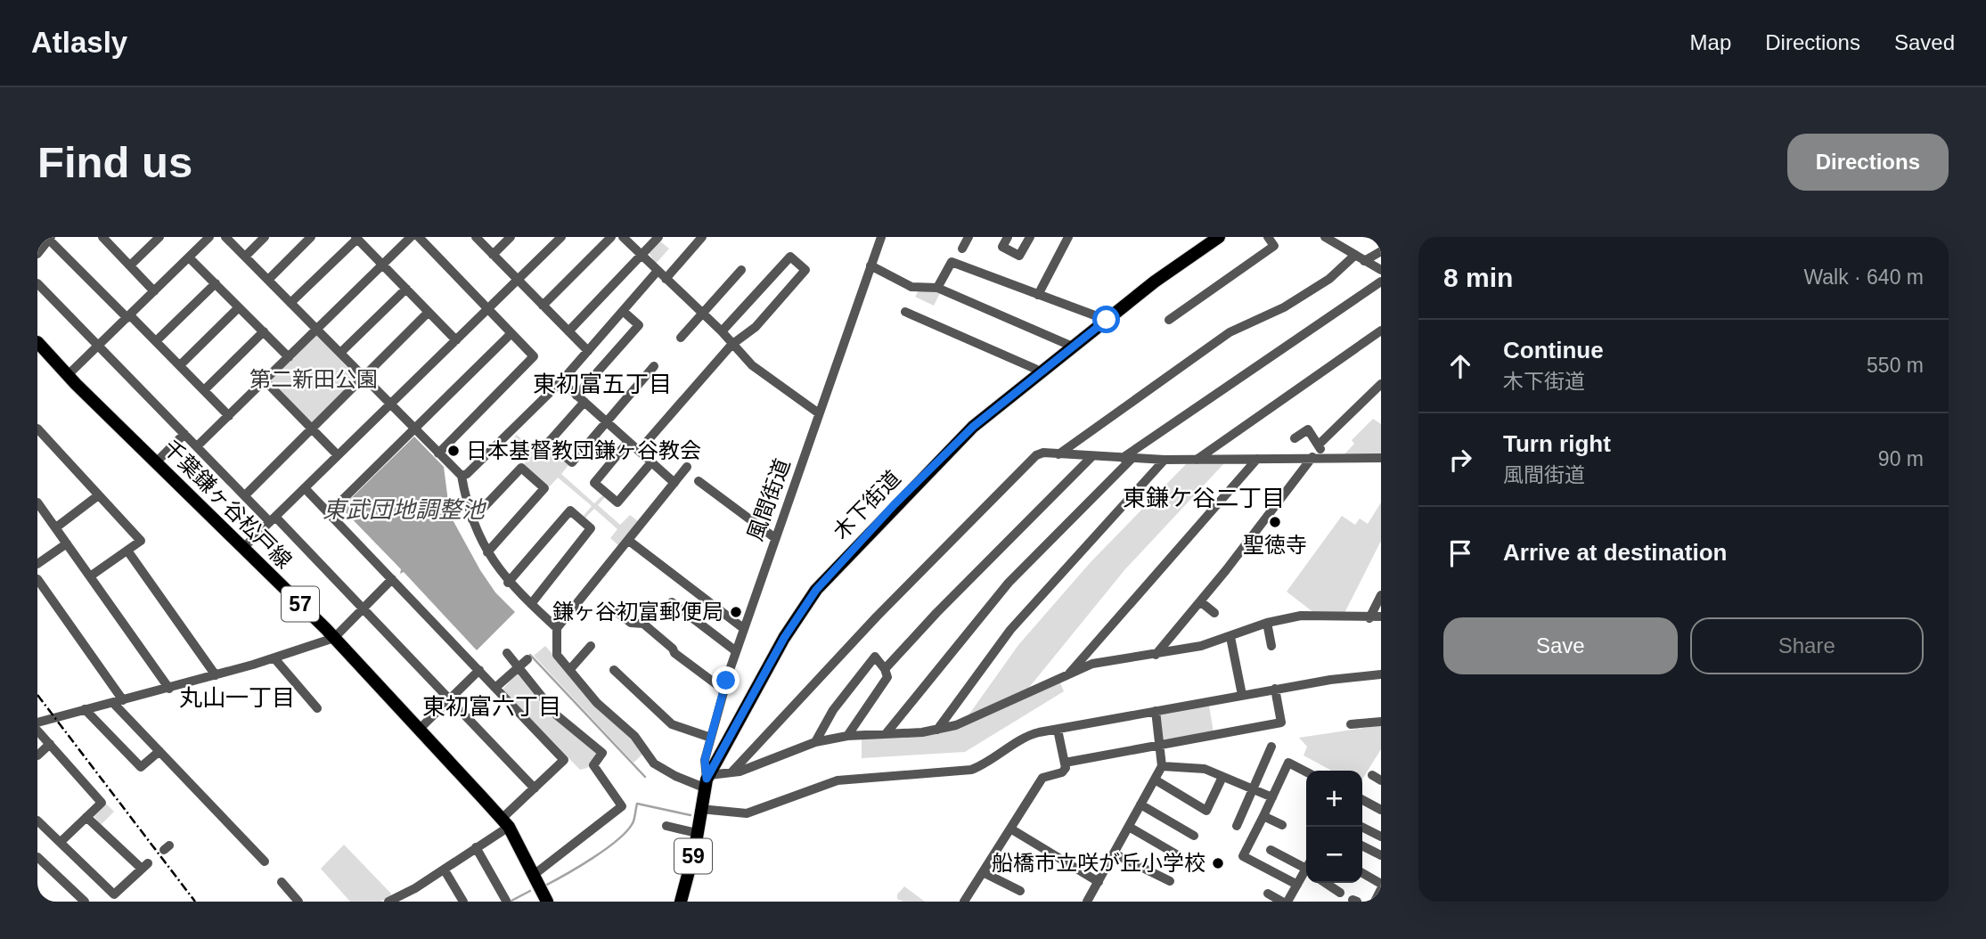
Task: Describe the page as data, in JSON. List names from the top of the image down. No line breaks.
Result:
{"streets":{"main road":["千葉鎌ヶ谷松戸線","木下街道","57","59"],"street":["風間街道"]},"crossings":[["風間街道","木下街道"]],"districts":["東初富五丁目","東鎌ケ谷二丁目","丸山一丁目","東初富六丁目"],"water":["東武団地調整池"],"parks":["第二新田公園"],"places":["日本基督教団鎌ヶ谷教会","聖徳寺","鎌ヶ谷初富郵便局","船橋市立咲が丘小学校"],"page":{"header":"Atlasly","nav":["Map","Directions","Saved"],"buttons":["Directions",["Save","Share"]],"title":"Find us","heading":["8 min","Walk · 640 m"],"list":[["Continue","木下街道","550 m"],["Turn right","風間街道","90 m"],"Arrive at destination"],"map_buttons":["+","−"]}}
